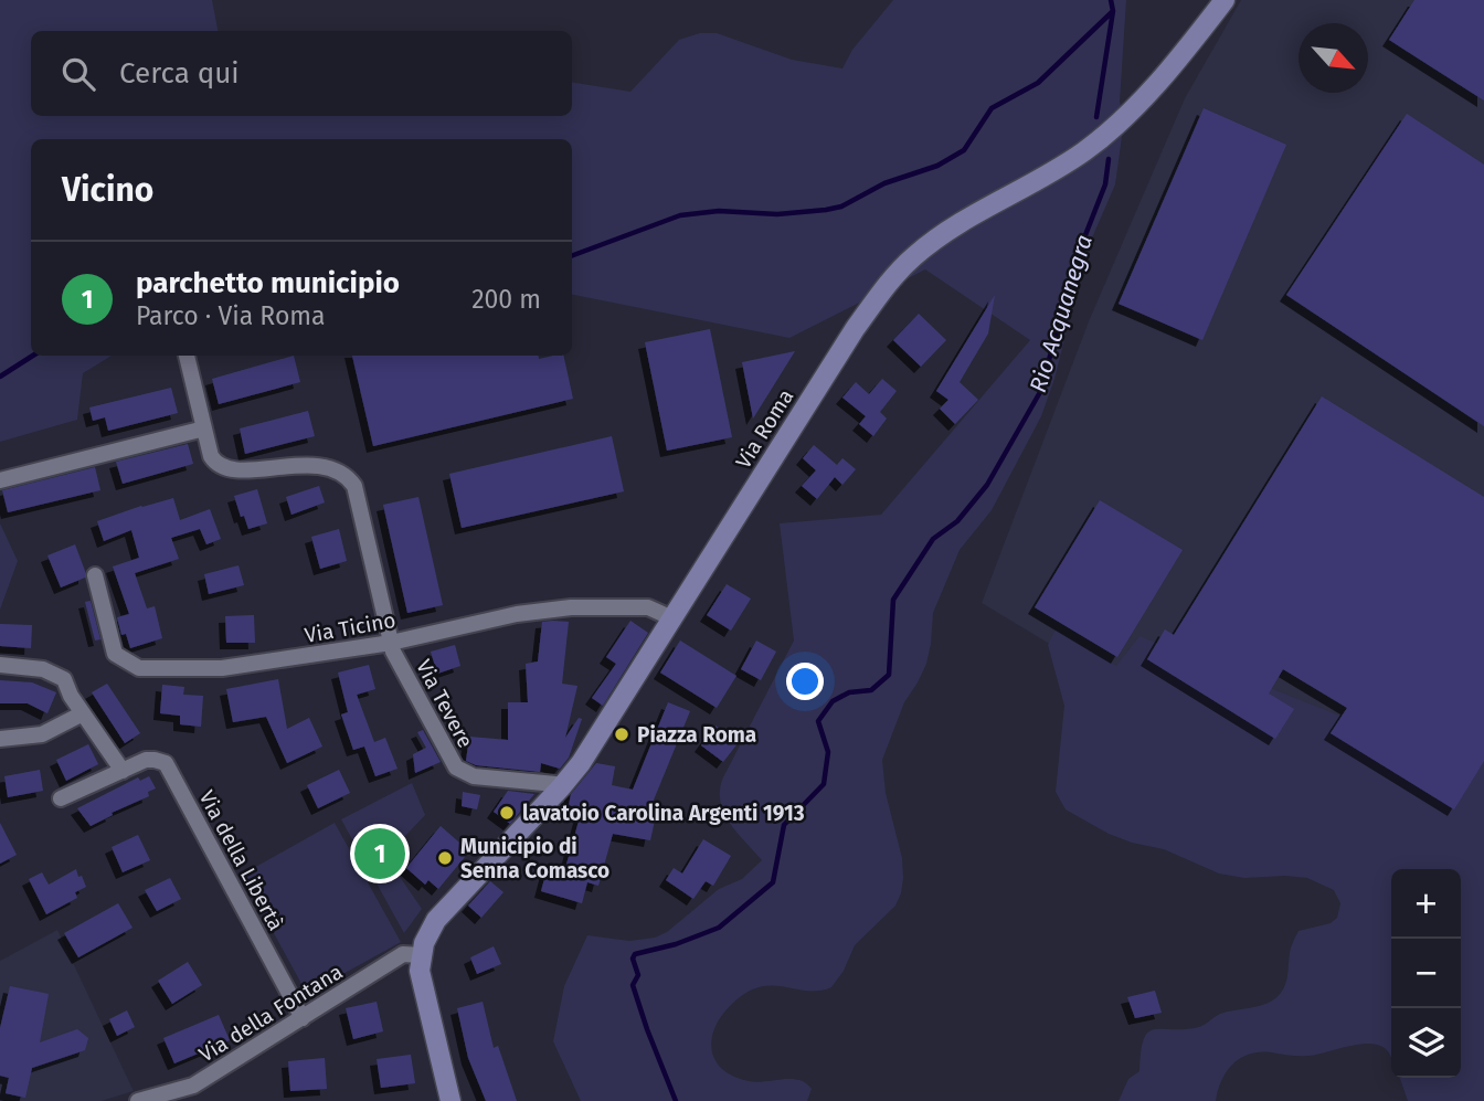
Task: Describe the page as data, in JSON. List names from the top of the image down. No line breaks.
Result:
{"streets":{"street":["Via Roma","Via Ticino","Via Tevere","Via della Libertà","Via della Fontana"]},"crossings":[["Via Roma","Via Ticino"],["Via Roma","Via Tevere"],["Via Roma","Via della Fontana"],["Via Ticino","Via Tevere"],["Via della Libertà","Via della Fontana"]],"water":["Rio Acquanegra"],"places":["Piazza Roma","lavatoio Carolina Argenti 1913","Municipio di Senna Comasco"],"north":"bottom right","page":{"search":"Cerca qui","heading":"Vicino","list":[{"mark":"1","name":"parchetto municipio","note":"Parco · Via Roma","value":"200 m"}],"pins":"1","map_buttons":["+","−"]}}
